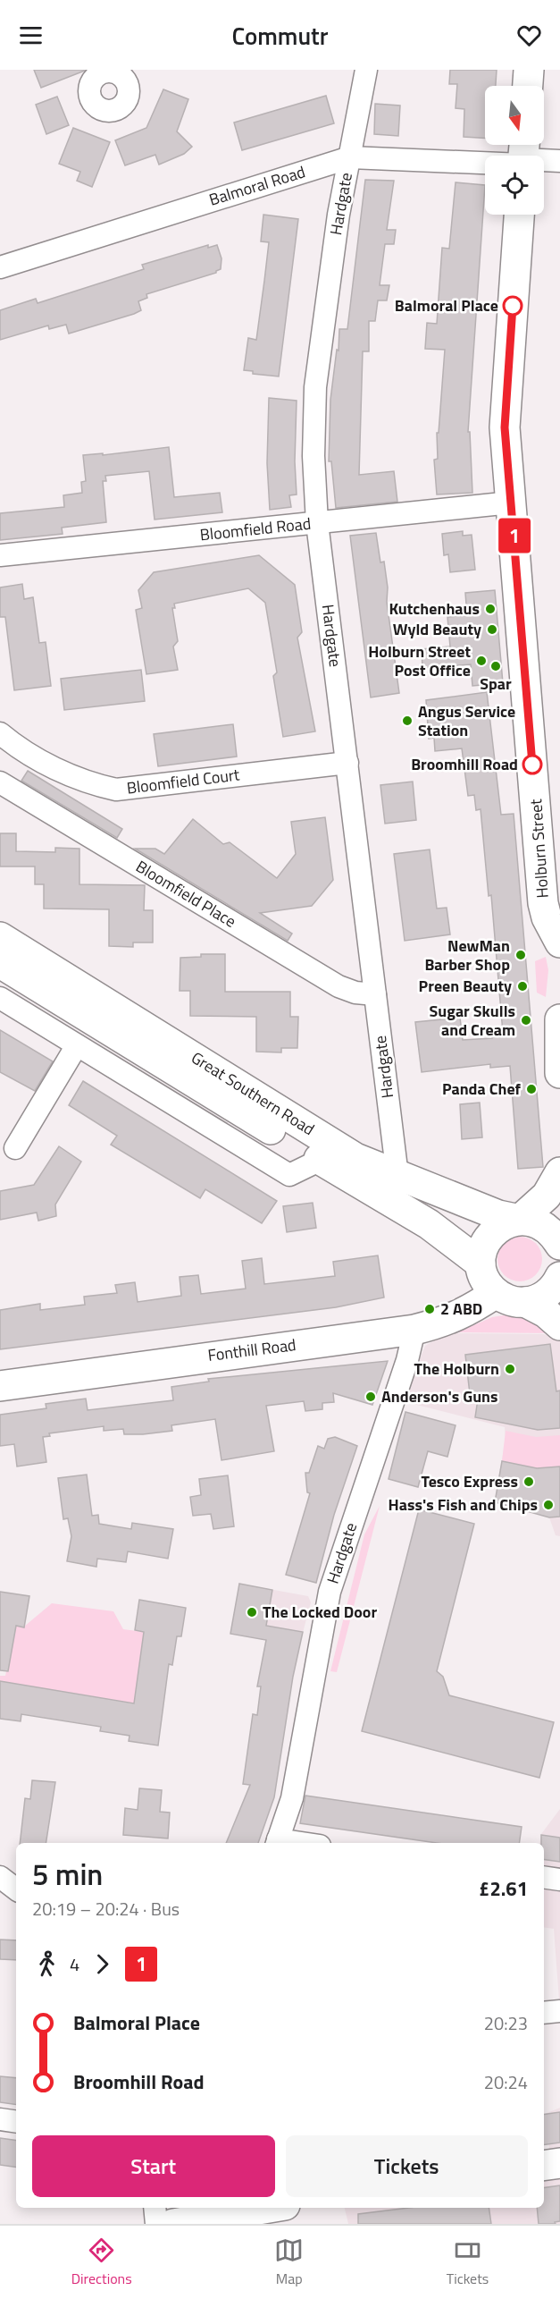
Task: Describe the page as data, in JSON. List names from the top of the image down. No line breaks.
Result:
{"streets":{"street":["Balmoral Road","Hardgate","Bloomfield Road","Bloomfield Court","Holburn Street","Bloomfield Place","Great Southern Road","Fonthill Road"]},"crossings":[["Balmoral Road","Hardgate"],["Hardgate","Bloomfield Road"],["Hardgate","Bloomfield Court"],["Hardgate","Bloomfield Place"],["Hardgate","Great Southern Road"],["Hardgate","Fonthill Road"],["Bloomfield Road","Holburn Street"]],"places":["Balmoral Place","Kutchenhaus","Wyld Beauty","Holburn Street Post Office","Spar","Angus Service Station","Broomhill Road","NewMan Barber Shop","Preen Beauty","Sugar Skulls and Cream","Panda Chef","2 ABD","The Holburn","Anderson's Guns","Tesco Express","Hass's Fish and Chips","The Locked Door"],"lines":["bus line 1"],"north":"bottom","page":{"header":"Commutr","on_map":"1","heading":["5 min","20:19 – 20:24 · Bus","£2.61"],"legs":["4","1"],"list":[{"name":"Balmoral Place","value":"20:23"},{"name":"Broomhill Road","value":"20:24"}],"buttons":["Start","Tickets"],"tabs":["Directions","Map","Tickets"]}}
